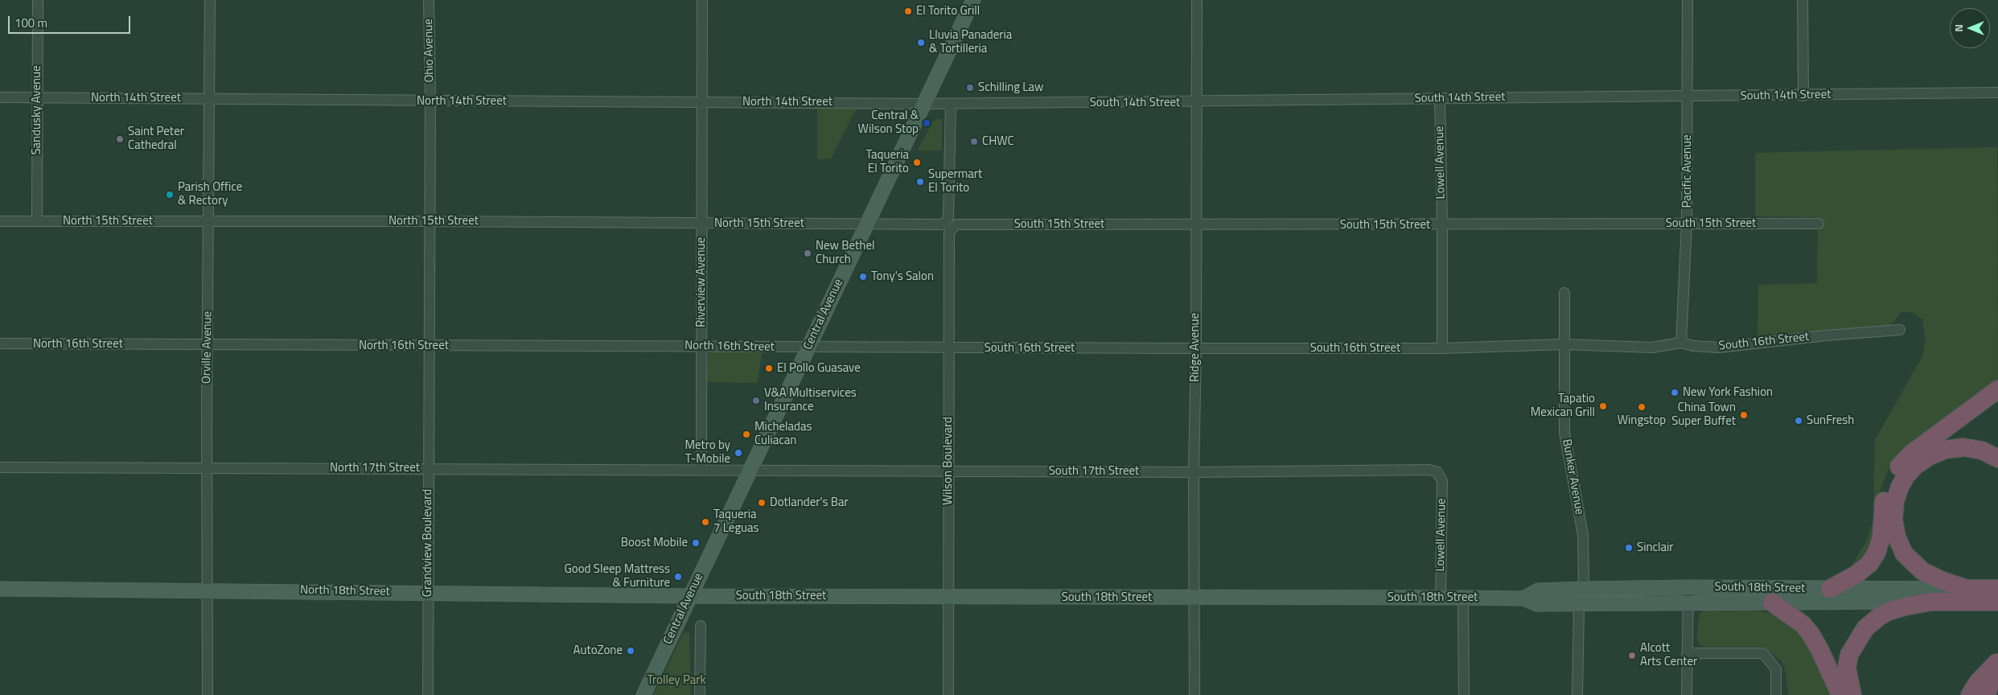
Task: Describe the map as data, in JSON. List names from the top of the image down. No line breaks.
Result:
{"streets":{"highway":["South 18th Street"],"main road":["Central Avenue","North 18th Street"],"street":["Ohio Avenue","South 14th Street","North 14th Street","Sandusky Avenue","Lowell Avenue","Pacific Avenue","North 15th Street","South 15th Street","Riverview Avenue","South 16th Street","North 16th Street","Orville Avenue","Ridge Avenue","Wilson Boulevard","North 17th Street","South 17th Street","Bunker Avenue","Grandview Boulevard"]},"crossings":[["Ohio Avenue","North 14th Street"],["Ohio Avenue","Grandview Boulevard"],["South 14th Street","North 14th Street"],["South 14th Street","Lowell Avenue"],["South 14th Street","Pacific Avenue"],["South 14th Street","Central Avenue"],["South 14th Street","Ridge Avenue"],["South 14th Street","Wilson Boulevard"],["North 14th Street","Sandusky Avenue"],["North 14th Street","Riverview Avenue"],["North 14th Street","Central Avenue"],["North 14th Street","Orville Avenue"],["North 14th Street","Grandview Boulevard"],["Sandusky Avenue","North 15th Street"],["Lowell Avenue","South 15th Street"],["Lowell Avenue","South 16th Street"],["Lowell Avenue","South 17th Street"],["Lowell Avenue","South 18th Street"],["Pacific Avenue","South 15th Street"],["Pacific Avenue","South 16th Street"],["North 15th Street","South 15th Street"],["North 15th Street","Riverview Avenue"],["North 15th Street","Central Avenue"],["North 15th Street","Orville Avenue"],["North 15th Street","Grandview Boulevard"],["South 15th Street","Central Avenue"],["South 15th Street","Ridge Avenue"],["South 15th Street","Wilson Boulevard"],["Riverview Avenue","North 16th Street"],["Riverview Avenue","North 17th Street"],["Central Avenue","South 16th Street"],["Central Avenue","North 16th Street"],["Central Avenue","North 17th Street"],["Central Avenue","South 17th Street"],["Central Avenue","South 18th Street"],["Central Avenue","North 18th Street"],["South 16th Street","North 16th Street"],["South 16th Street","Ridge Avenue"],["South 16th Street","Wilson Boulevard"],["South 16th Street","Bunker Avenue"],["North 16th Street","Orville Avenue"],["North 16th Street","Grandview Boulevard"],["Orville Avenue","North 17th Street"],["Orville Avenue","North 18th Street"],["Ridge Avenue","South 17th Street"],["Ridge Avenue","South 18th Street"],["Wilson Boulevard","South 17th Street"],["Wilson Boulevard","South 18th Street"],["North 17th Street","South 17th Street"],["North 17th Street","Grandview Boulevard"],["Bunker Avenue","South 18th Street"],["Grandview Boulevard","North 18th Street"],["South 18th Street","North 18th Street"]],"parks":["Trolley Park"],"places":["El Torito Grill","Lluvia Panaderia & Tortilleria","Schilling Law","Central & Wilson Stop","Saint Peter Cathedral","CHWC","Taqueria El Torito","Supermart El Torito","Parish Office & Rectory","New Bethel Church","Tony's Salon","El Pollo Guasave","New York Fashion","V&A Multiservices Insurance","Tapatio Mexican Grill","Wingstop","China Town Super Buffet","SunFresh","Micheladas Culiacan","Metro by T-Mobile","Dotlander's Bar","Taqueria 7 Leguas","Boost Mobile","Sinclair","Good Sleep Mattress & Furniture","AutoZone","Alcott Arts Center"],"scale_bar":"100 m","north":"left"}
